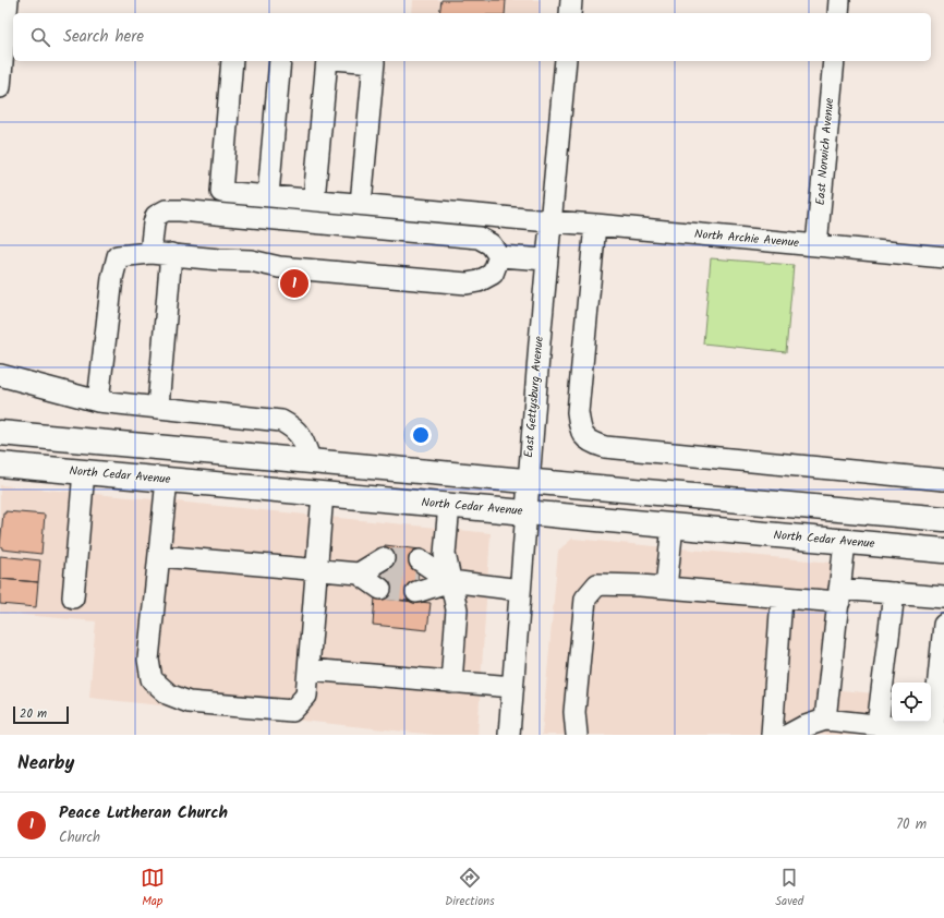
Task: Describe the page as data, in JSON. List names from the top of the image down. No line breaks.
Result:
{"streets":{"main road":["North Cedar Avenue"],"street":["East Norwich Avenue","North Archie Avenue","East Gettysburg Avenue"]},"crossings":[["East Norwich Avenue","North Archie Avenue"],["North Archie Avenue","East Gettysburg Avenue"],["East Gettysburg Avenue","North Cedar Avenue"]],"scale_bar":"20 m","page":{"search":"Search here","pins":"1","scale":"20 m","heading":"Nearby","list":[{"mark":"1","name":"Peace Lutheran Church","note":"Church","value":"70 m"}],"nav":["Map","Directions","Saved"]}}
